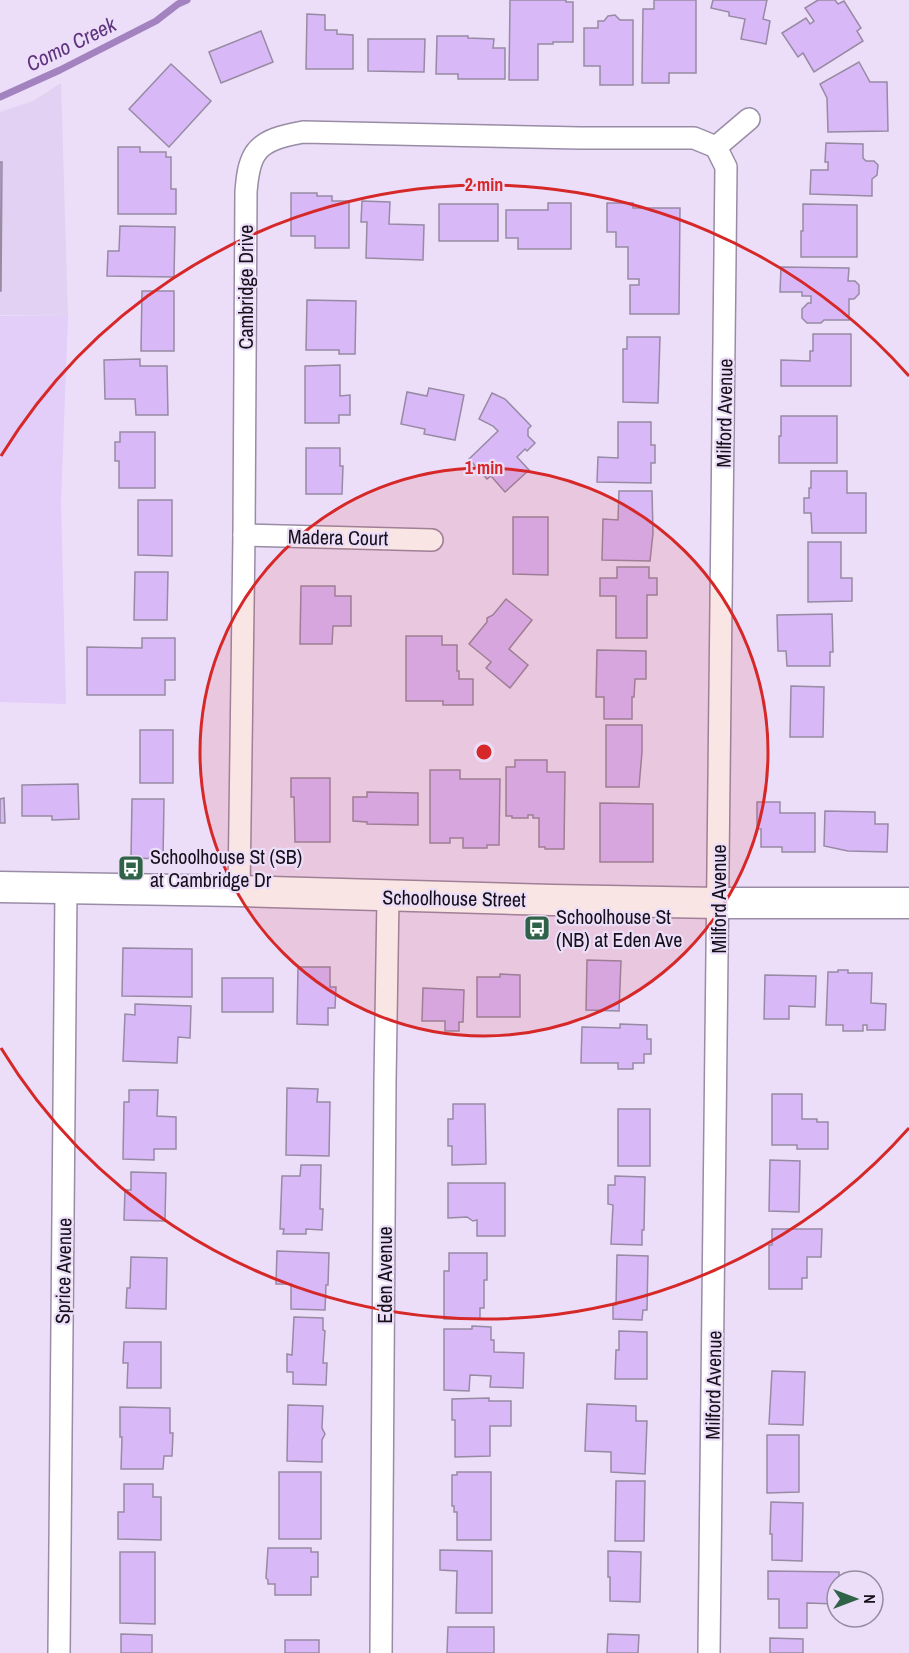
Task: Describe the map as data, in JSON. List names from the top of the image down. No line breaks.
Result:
{"streets":{"street":["Cambridge Drive","Milford Avenue","Madera Court","Schoolhouse Street","Sprice Avenue","Eden Avenue"]},"crossings":[["Cambridge Drive","Milford Avenue"],["Cambridge Drive","Madera Court"],["Cambridge Drive","Schoolhouse Street"],["Milford Avenue","Schoolhouse Street"],["Schoolhouse Street","Sprice Avenue"],["Schoolhouse Street","Eden Avenue"]],"water":["Como Creek"],"places":{"bus stop":["Schoolhouse St (SB) at Cambridge Dr","Schoolhouse St (NB) at Eden Ave"]},"north":"right","rings":["2 min","1 min"]}
